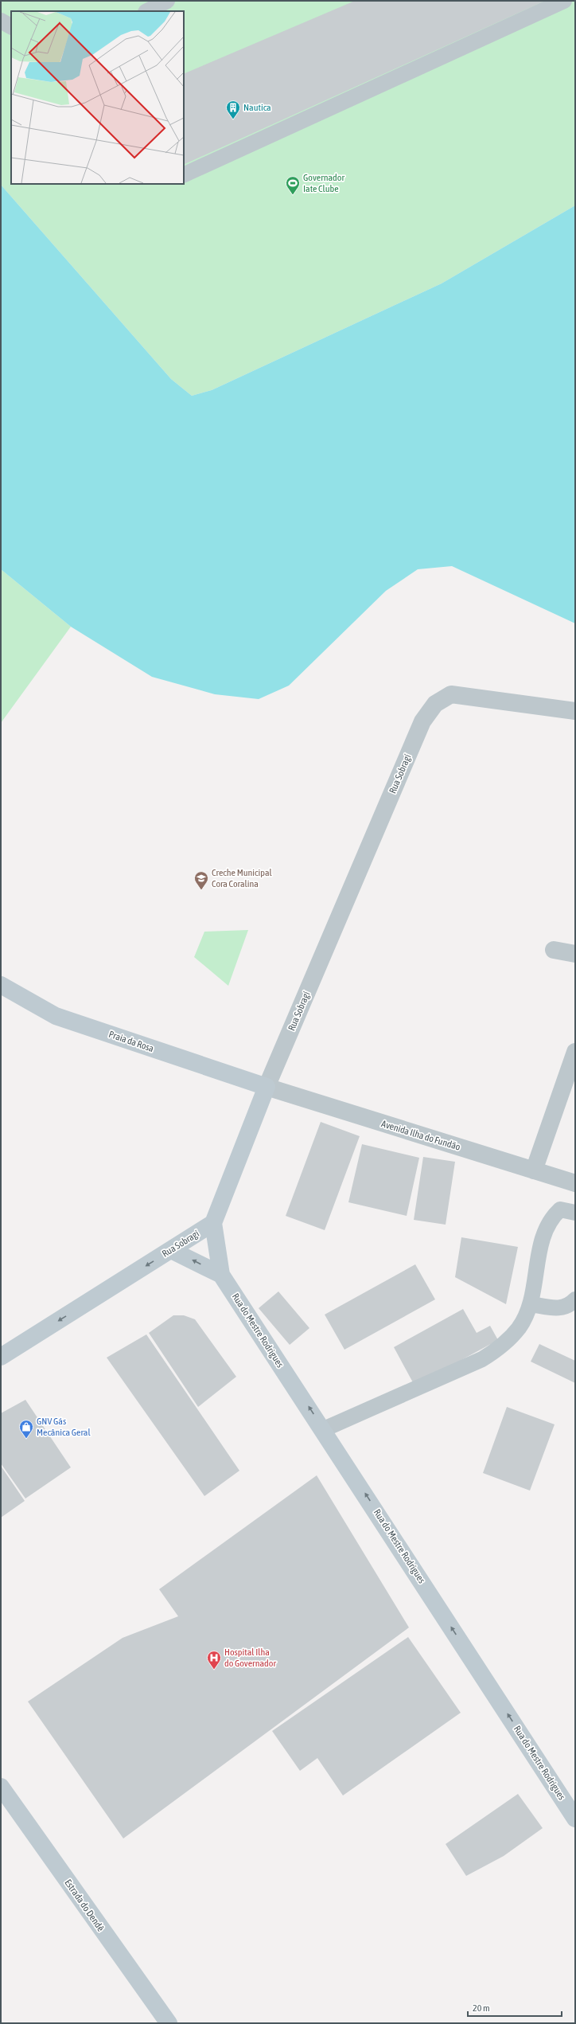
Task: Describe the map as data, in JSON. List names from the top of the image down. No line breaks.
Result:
{"streets":{"street":["Rua Sobragí","Praia da Rosa","Avenida Ilha do Fundão","Rua do Mestre Rodrigues","Estrada do Dendê"]},"crossings":[["Rua Sobragí","Praia da Rosa"],["Rua Sobragí","Avenida Ilha do Fundão"],["Rua Sobragí","Rua do Mestre Rodrigues"],["Praia da Rosa","Avenida Ilha do Fundão"]],"one_way":["Rua do Mestre Rodrigues"],"places":{"building":["Nautica"],"sports":["Governador Iate Clube"],"school or university":["Creche Municipal Cora Coralina"],"shop":["GNV Gás Mecânica Geral"],"hospital":["Hospital Ilha do Governador"]},"scale_bar":"20 m"}
